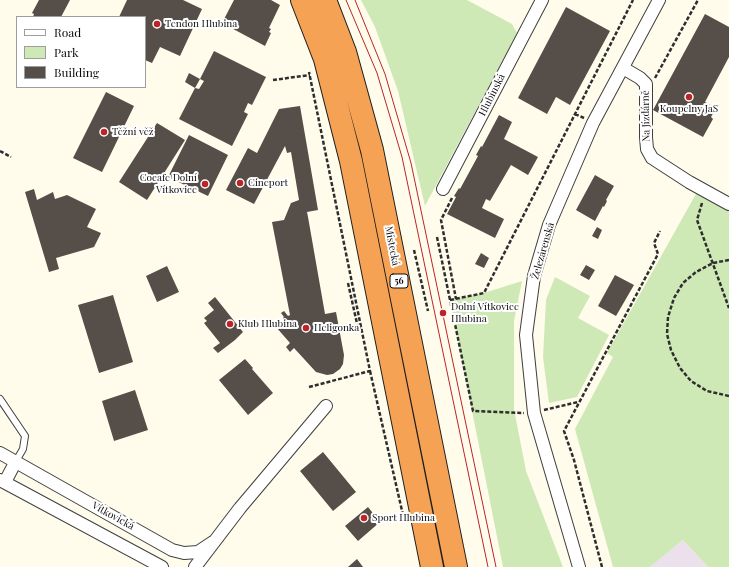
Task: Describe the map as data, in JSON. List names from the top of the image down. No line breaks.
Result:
{"streets":{"highway":["Místecká","56"],"street":["Hlubinská","Na Jízdárně","Železárenská","Vítkovická"]},"crossings":[["Na Jízdárně","Železárenská"]],"places":["Tendon Hlubina","Koupelny JaS","Těžní věž","Cineport","Cocafe Dolní Vítkovice","Dolní Vítkovice Hlubina","Klub Hlubina","Heligonka","Sport Hlubina"],"legend":["Road","Park","Building"]}
